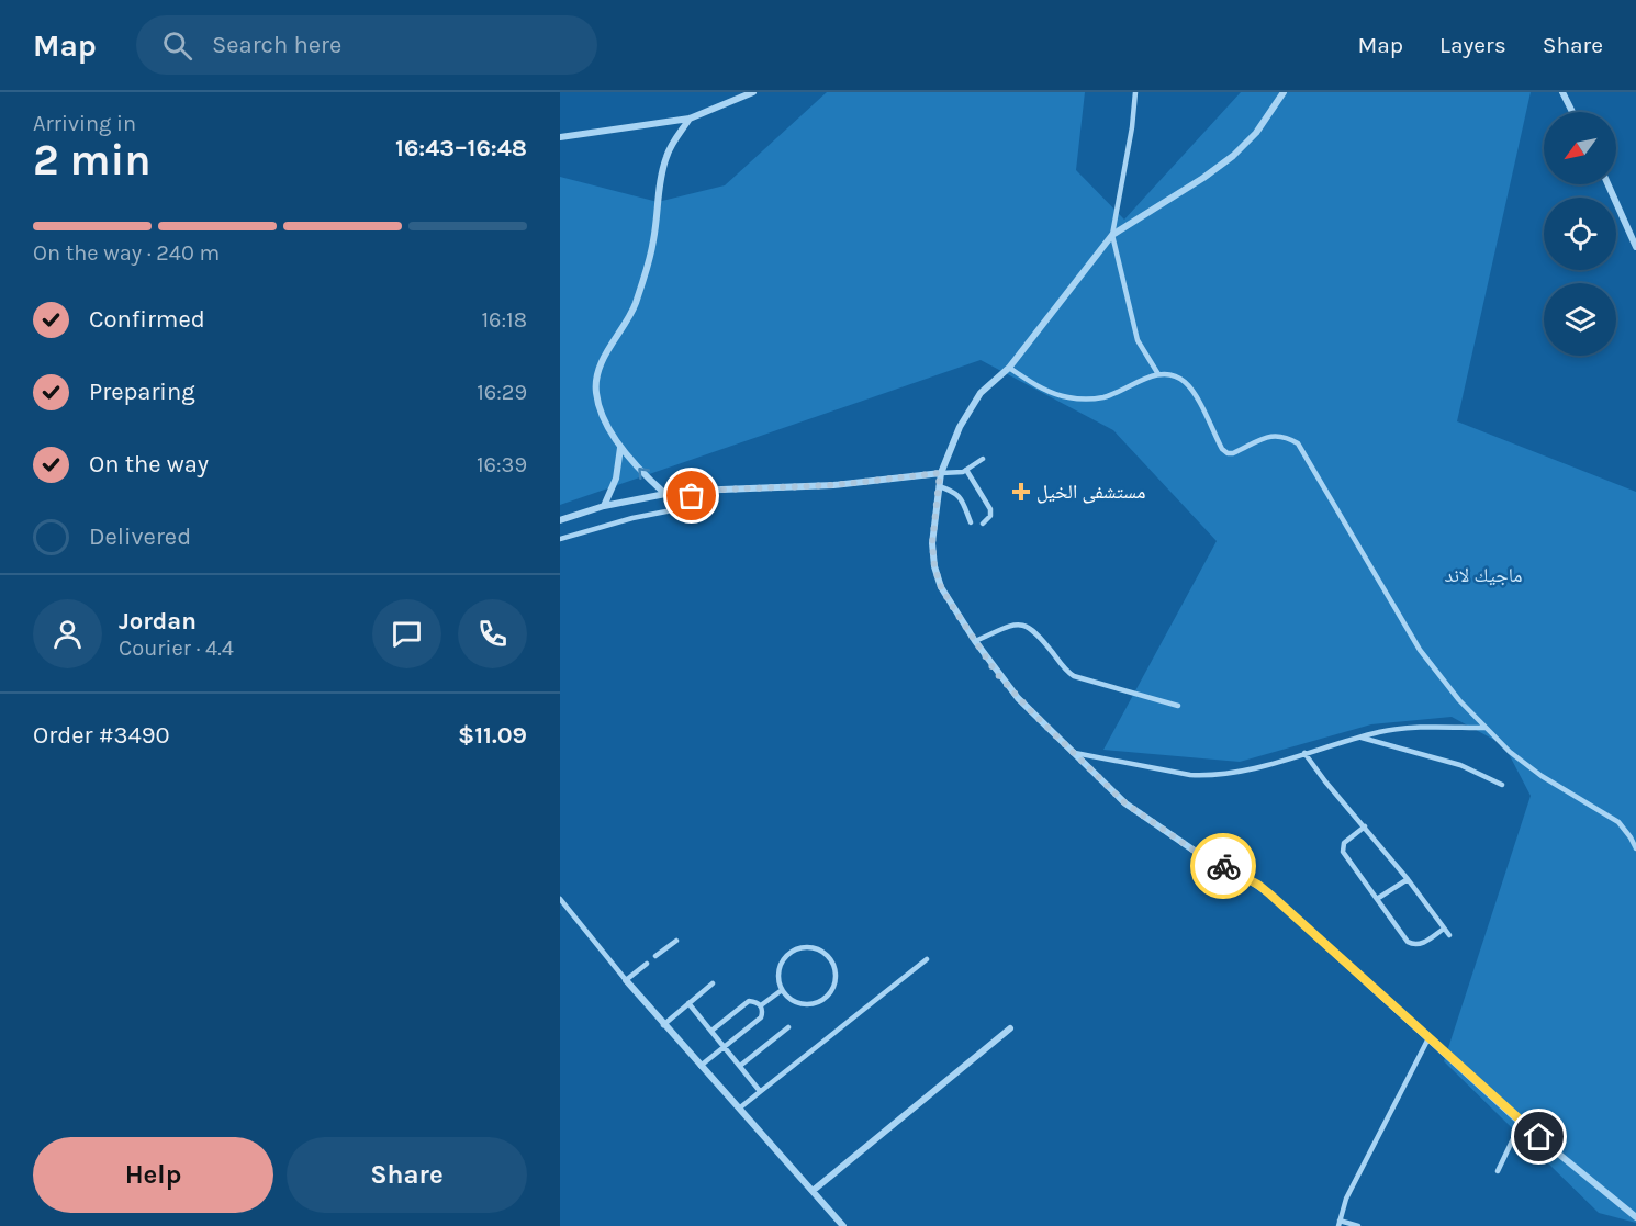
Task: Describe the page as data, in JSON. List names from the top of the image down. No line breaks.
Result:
{"parks":["ماجيك لاند"],"places":{"health":["مستشفى الخيل"]},"north":"bottom left","page":{"header":"Map","search":"Search here","nav":["Map","Layers","Share"],"heading":["2 min","Arriving in","16:43–16:48"],"panel":["Jordan","Courier · 4.4","Order #3490","$11.09"],"bar":"On the way · 240 m","list":[["Confirmed","16:18"],["Preparing","16:29"],["On the way","16:39"],"Delivered"],"buttons":["Help","Share"]}}
